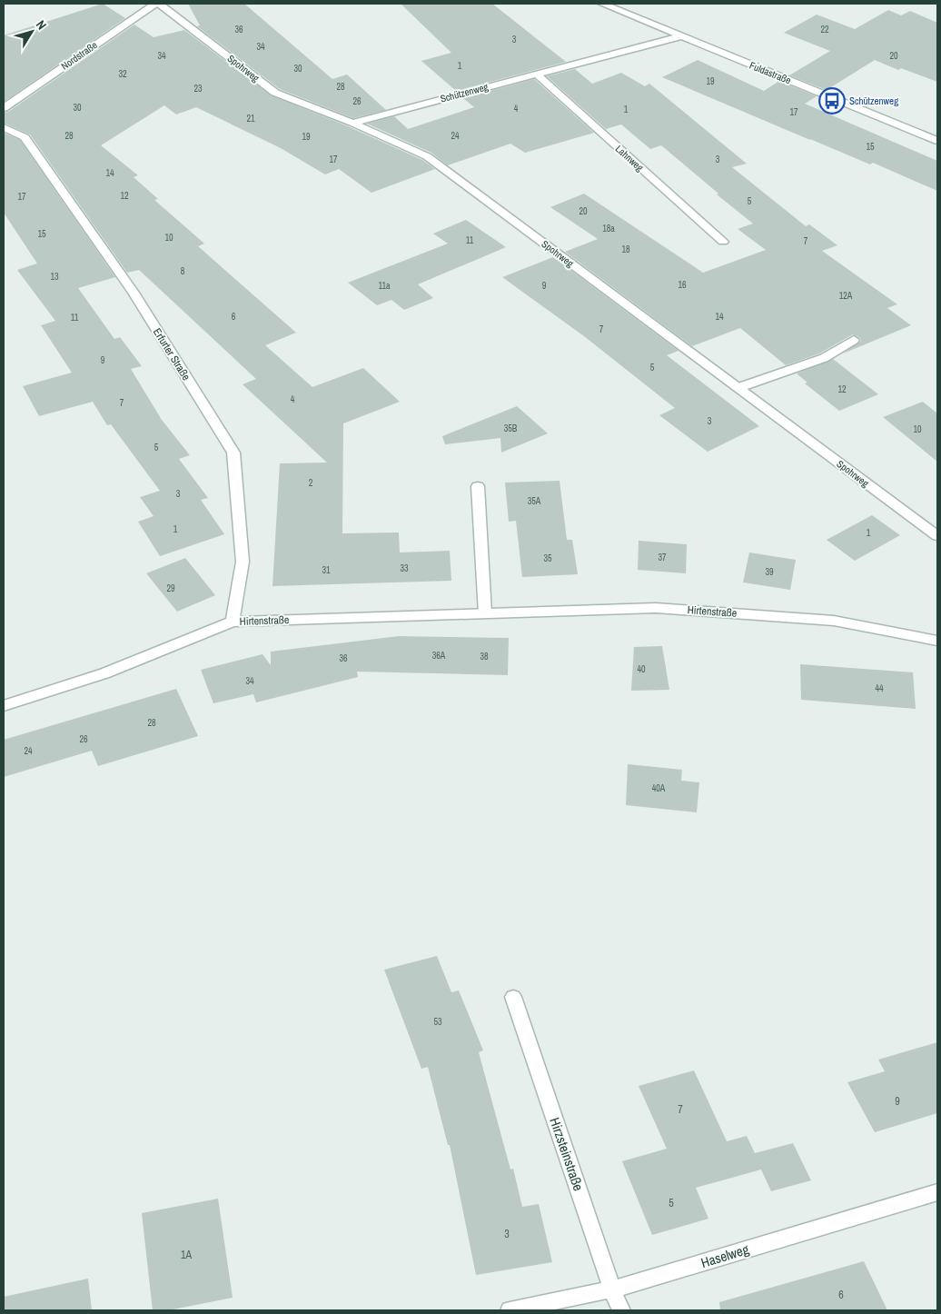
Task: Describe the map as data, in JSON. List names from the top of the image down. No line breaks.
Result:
{"streets":{"street":["Nordstraße","Spohrweg","Fuldastraße","Schützenweg","Lahnweg","Erfurter Straße","Hirtenstraße","Hirzsteinstraße","Haselweg"]},"crossings":[["Spohrweg","Schützenweg"],["Fuldastraße","Schützenweg"],["Schützenweg","Lahnweg"],["Erfurter Straße","Hirtenstraße"],["Hirzsteinstraße","Haselweg"]],"places":{"bus stop":["Schützenweg"]},"house_numbers":["36","22","3","34","34","20","1","30","32","19","28","23","26","30","4","1","17","21","28","24","19","15","17","3","14","12","17","5","20","18a","15","10","11","7","18","8","13","16","11a","9","12A","6","14","11","7","9","5","12","4","7","3","35B","10","5","2","3","35A","1","1","37","35","33","31","39","29","36A","38","36","40","34","44","28","26","24","40A","53","9","7","5","3","1A","6"],"north":"top right"}
